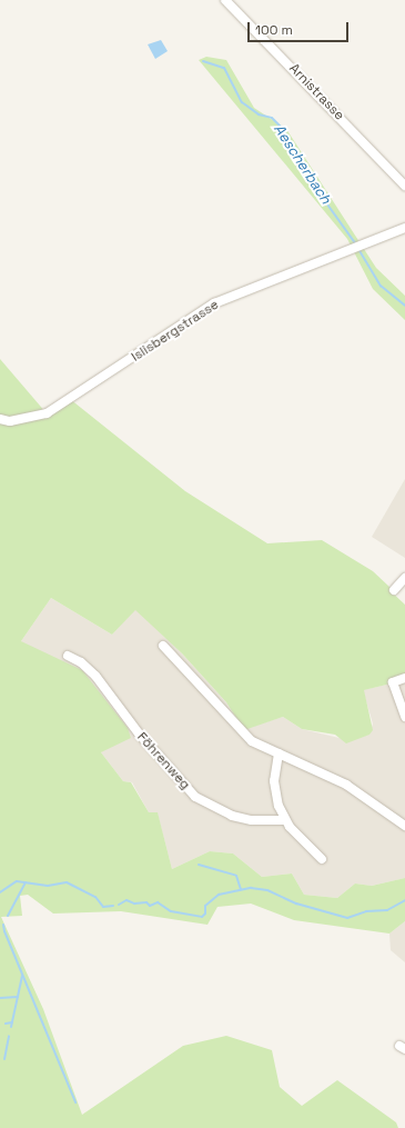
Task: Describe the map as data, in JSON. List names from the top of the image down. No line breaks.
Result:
{"streets":{"street":["Arnistrasse","Islisbergstrasse","Föhrenweg"]},"water":["Aescherbach"],"scale_bar":"100 m"}
